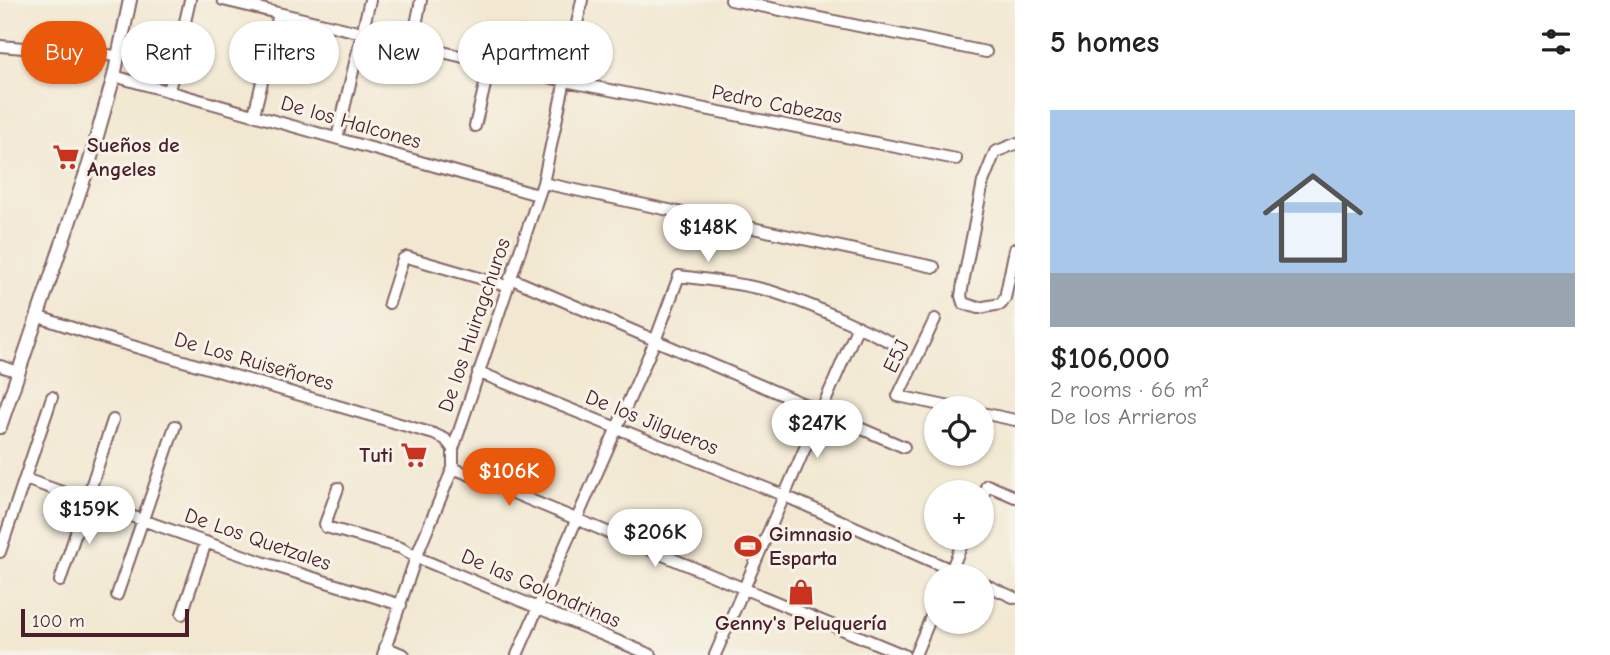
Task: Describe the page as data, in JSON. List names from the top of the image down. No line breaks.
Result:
{"streets":{"street":["Pedro Cabezas","De los Halcones","De los Huiragchuros","E5J","De Los Ruiseñores","De los Jilgueros","De Los Quetzales","De las Golondrinas"]},"crossings":[["De los Halcones","De los Huiragchuros"],["De los Huiragchuros","De Los Ruiseñores"],["De los Huiragchuros","De los Jilgueros"],["De los Huiragchuros","De Los Quetzales"],["De los Huiragchuros","De las Golondrinas"]],"places":{"supermarket":["Sueños de Angeles","Tuti"],"sports":["Gimnasio Esparta"],"shop":["Genny's Peluquería"]},"scale_bar":"100 m","page":{"heading":"5 homes","chip":["Buy","Rent","Filters","New","Apartment"],"list":[{"name":"$106,000","note":"2 rooms · 66 m² · De los Arrieros"}],"price":["$148K","$247K","$106K","$159K","$206K"],"map_buttons":["+","−"],"scale":"100 m"}}
